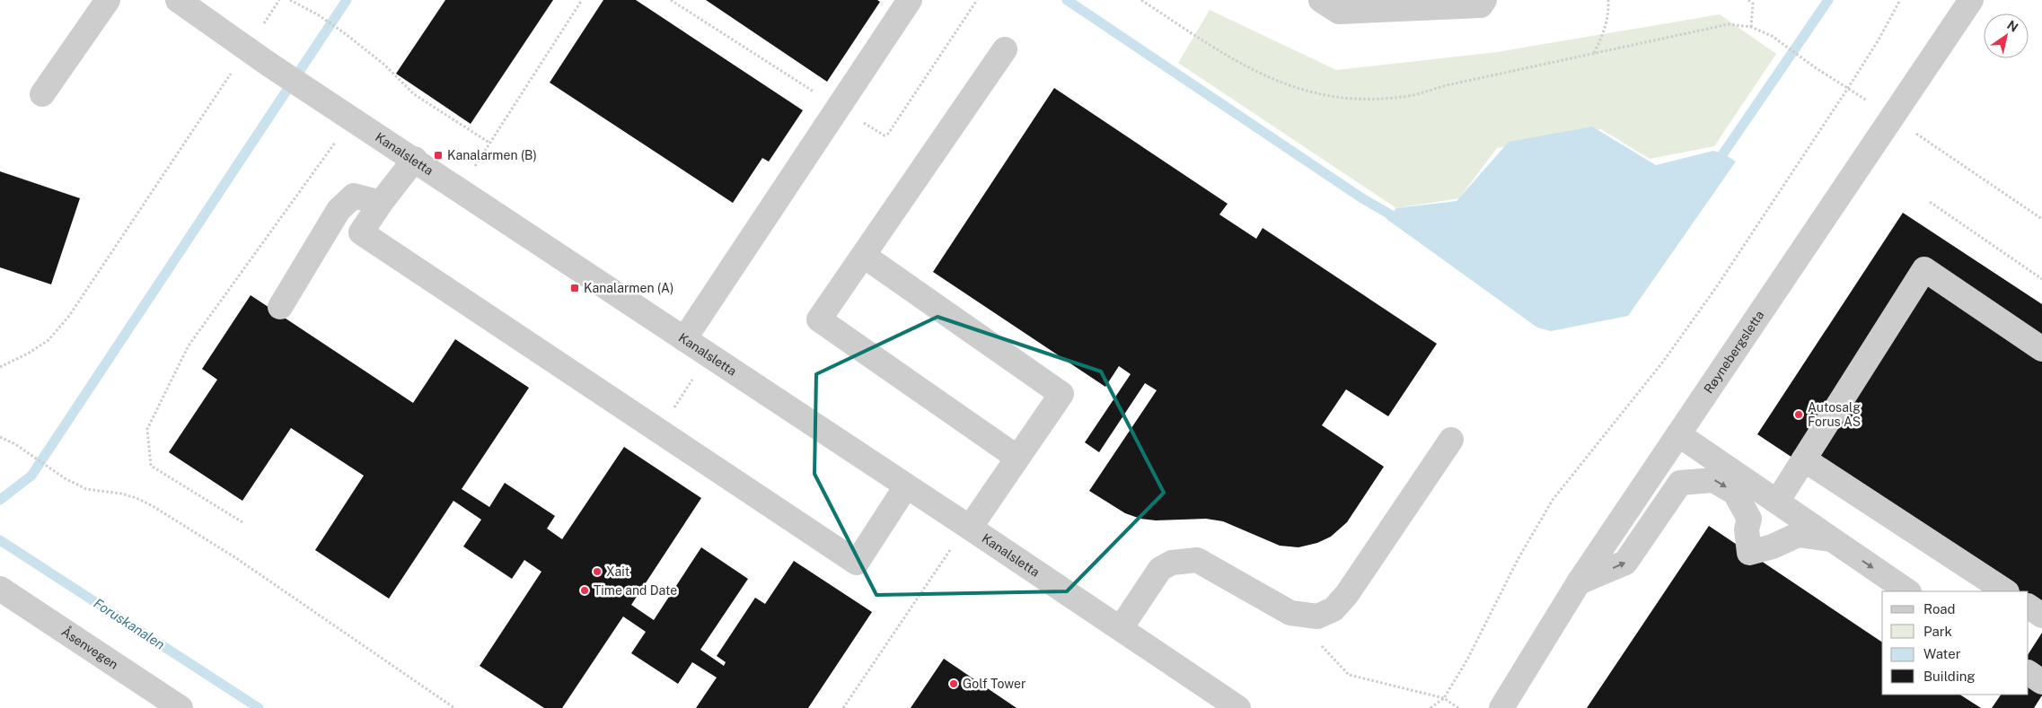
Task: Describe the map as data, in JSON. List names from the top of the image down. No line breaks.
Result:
{"streets":{"street":["Kanalsletta","Røynebergsletta","Åsenvegen"]},"water":["Foruskanalen"],"places":{"transit":["Kanalarmen (B)","Kanalarmen (A)"],"other":["Autosalg Forus AS","Xait","Time and Date","Golf Tower"]},"legend":["Road","Park","Water","Building"],"north":"top right"}
